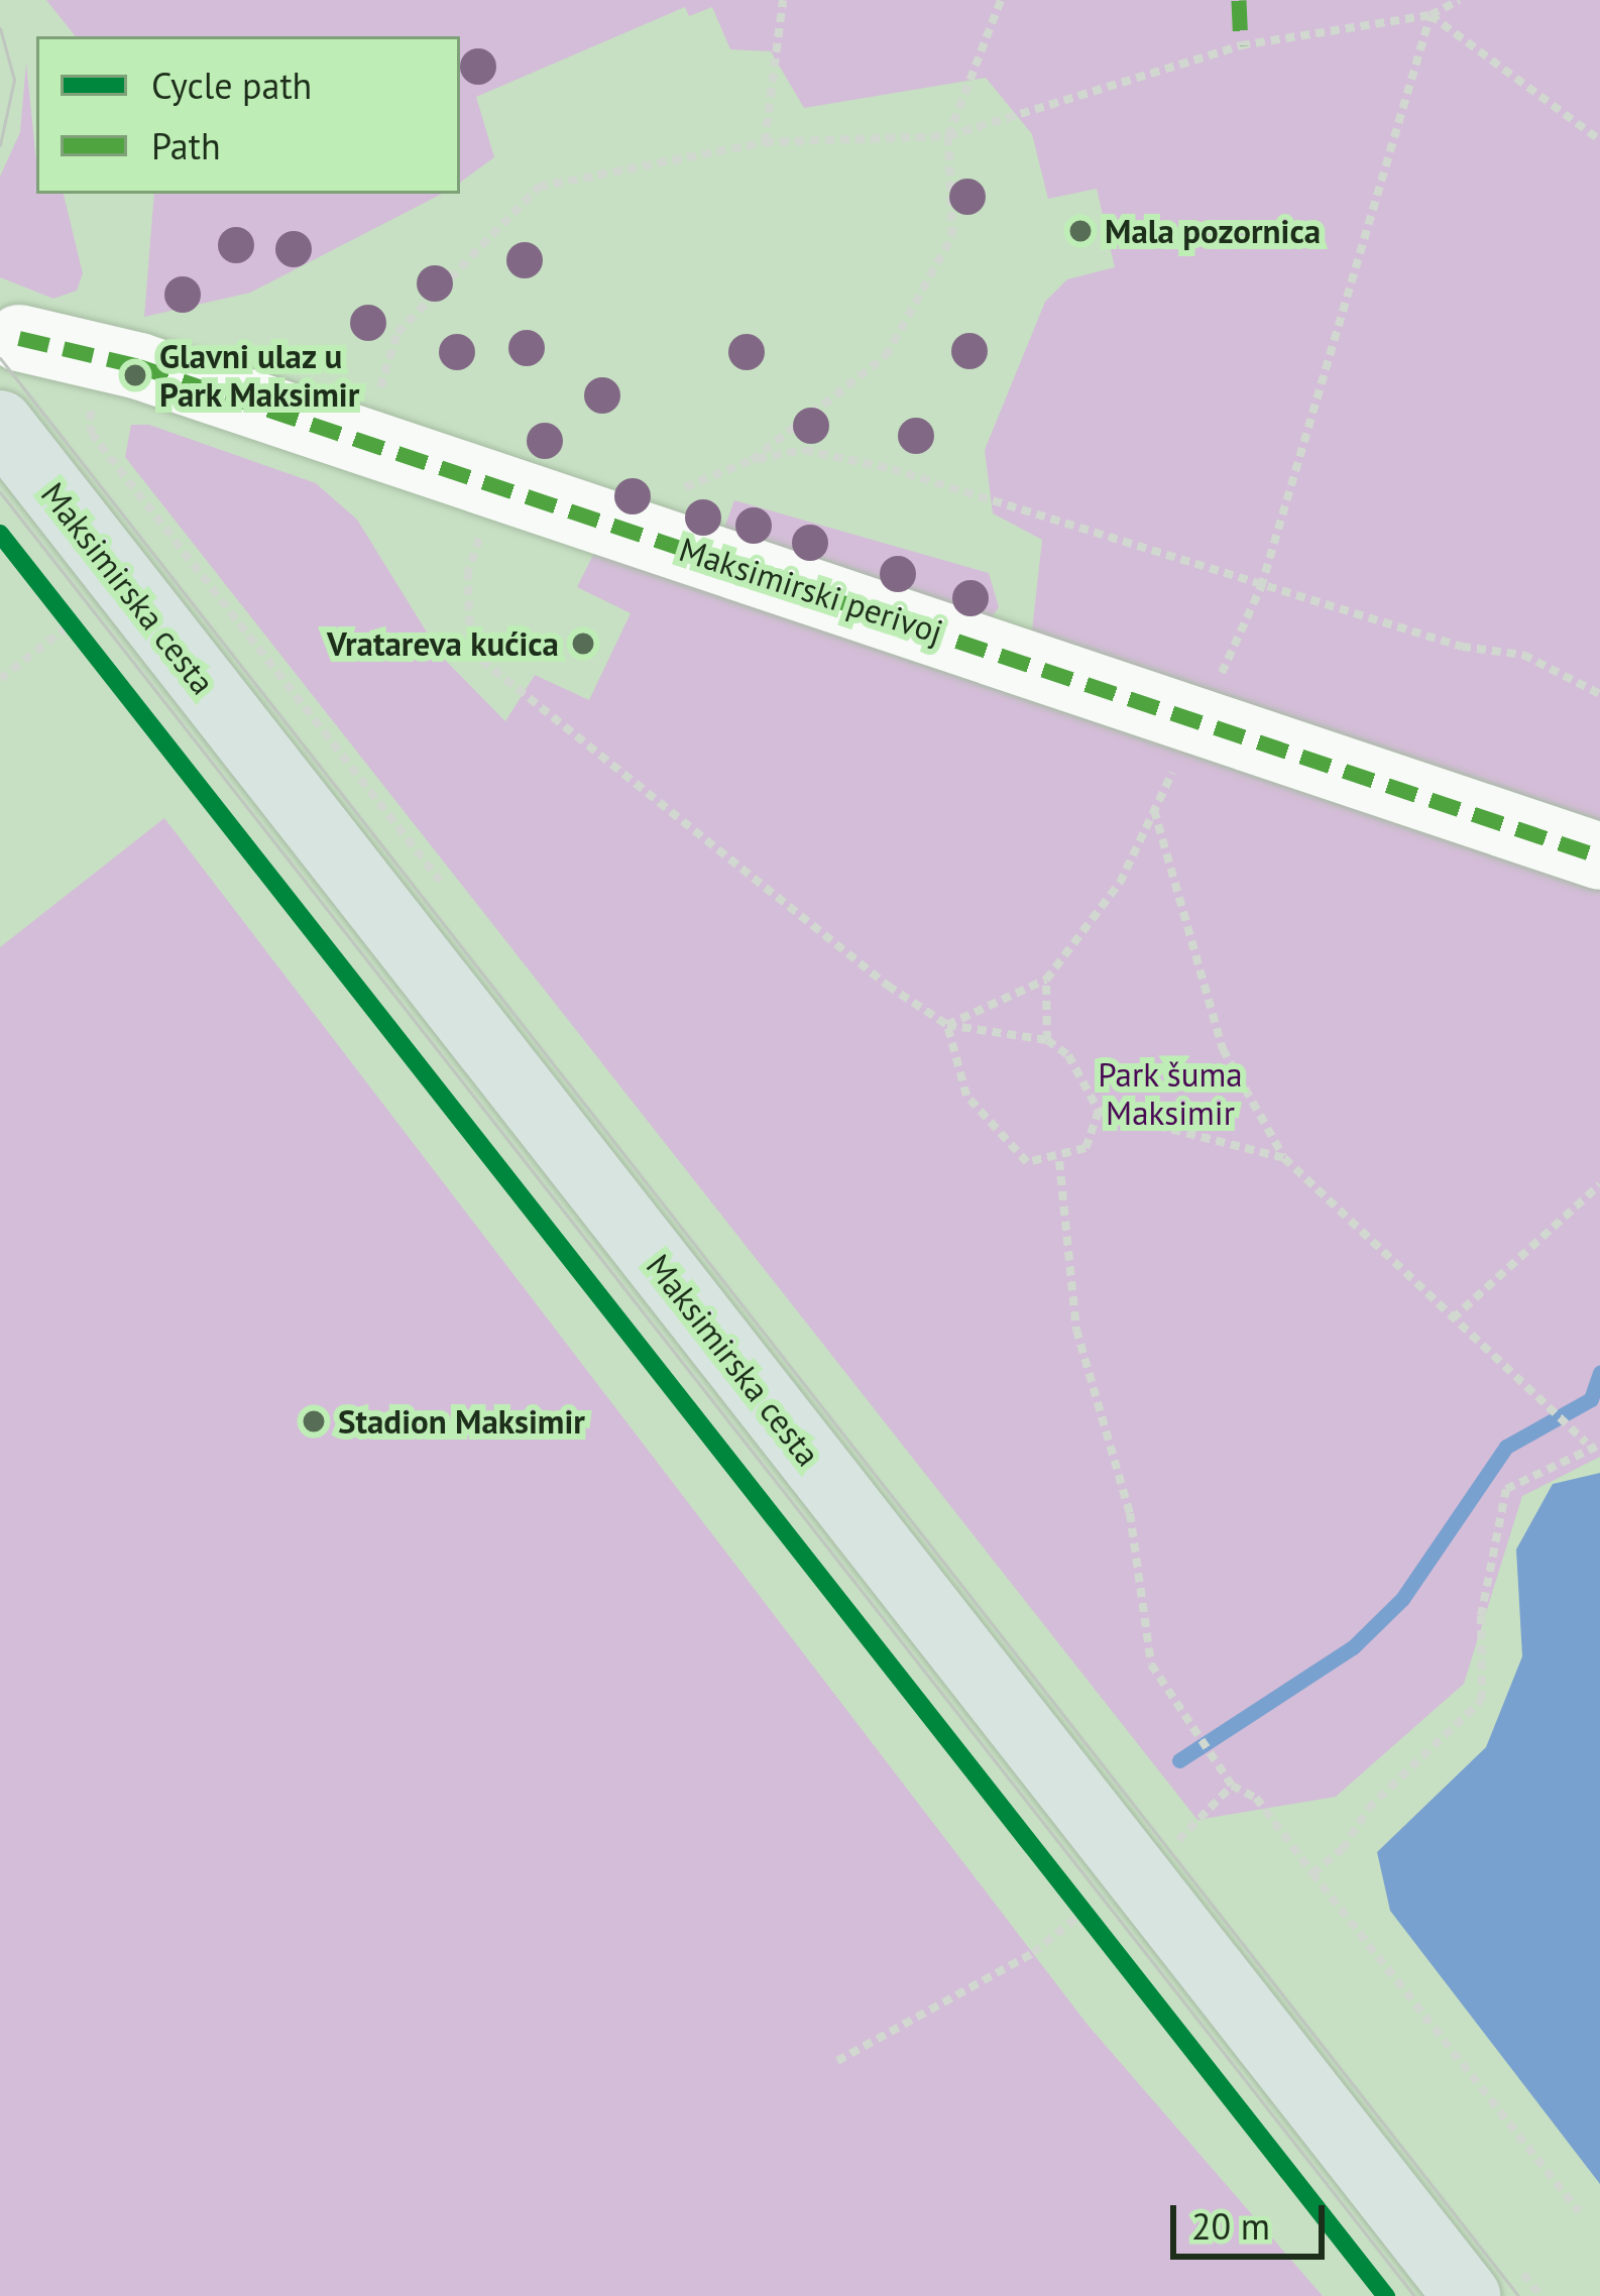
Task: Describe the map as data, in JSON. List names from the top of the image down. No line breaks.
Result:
{"streets":{"main road":["Maksimirska cesta"],"street":["Maksimirski perivoj"]},"parks":["Park šuma Maksimir"],"places":["Mala pozornica","Glavni ulaz u Park Maksimir","Vratareva kućica","Stadion Maksimir"],"legend":["Cycle path","Path"],"scale_bar":"20 m"}
